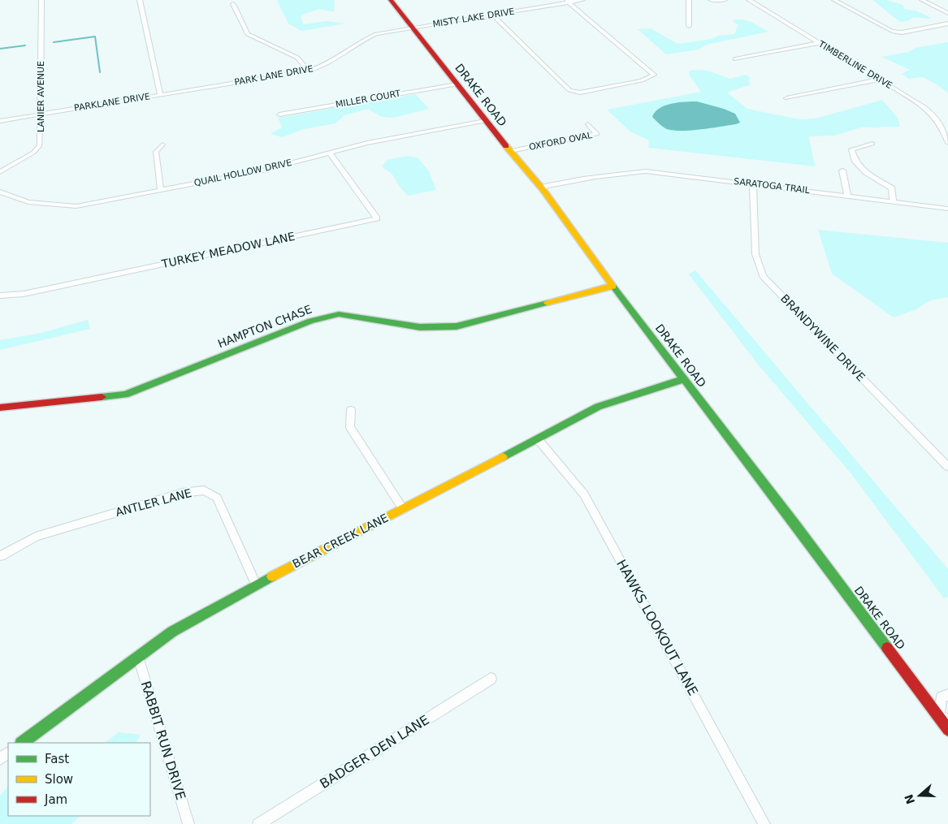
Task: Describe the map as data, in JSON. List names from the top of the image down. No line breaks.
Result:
{"streets":{"street":["MISTY LAKE DRIVE","TIMBERLINE DRIVE","PARK LANE DRIVE","DRAKE ROAD","LANIER AVENUE","MILLER COURT","PARKLANE DRIVE","OXFORD OVAL","QUAIL HOLLOW DRIVE","SARATOGA TRAIL","TURKEY MEADOW LANE","HAMPTON CHASE","BRANDYWINE DRIVE","ANTLER LANE","BEAR CREEK LANE","HAWKS LOOKOUT LANE","RABBIT RUN DRIVE","BADGER DEN LANE"]},"crossings":[["MISTY LAKE DRIVE","PARK LANE DRIVE"],["MISTY LAKE DRIVE","DRAKE ROAD"],["PARK LANE DRIVE","DRAKE ROAD"],["PARK LANE DRIVE","PARKLANE DRIVE"],["DRAKE ROAD","MILLER COURT"],["DRAKE ROAD","OXFORD OVAL"],["DRAKE ROAD","QUAIL HOLLOW DRIVE"],["DRAKE ROAD","SARATOGA TRAIL"],["DRAKE ROAD","HAMPTON CHASE"],["DRAKE ROAD","BEAR CREEK LANE"],["LANIER AVENUE","PARKLANE DRIVE"],["QUAIL HOLLOW DRIVE","TURKEY MEADOW LANE"],["SARATOGA TRAIL","BRANDYWINE DRIVE"],["ANTLER LANE","BEAR CREEK LANE"],["BEAR CREEK LANE","HAWKS LOOKOUT LANE"],["BEAR CREEK LANE","RABBIT RUN DRIVE"]],"legend":["Fast","Slow","Jam"],"north":"left"}
